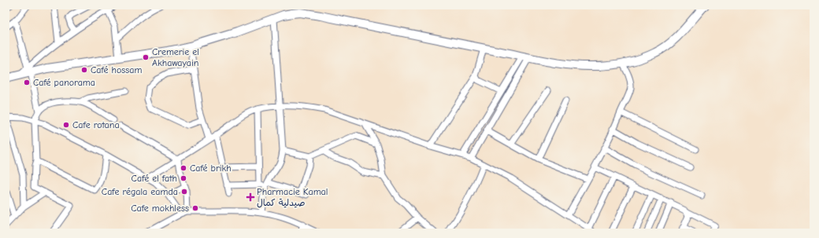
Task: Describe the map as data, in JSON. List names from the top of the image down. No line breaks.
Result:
{"places":{"other":["Cremerie el Akhawayain","Café hossam","Café panorama","Cafe rotana","Café brikh","Café el fath","Cafe régala eamda","Cafe mokhless"],"health":["Pharmacie Kamal صيدلية كمال"]}}
